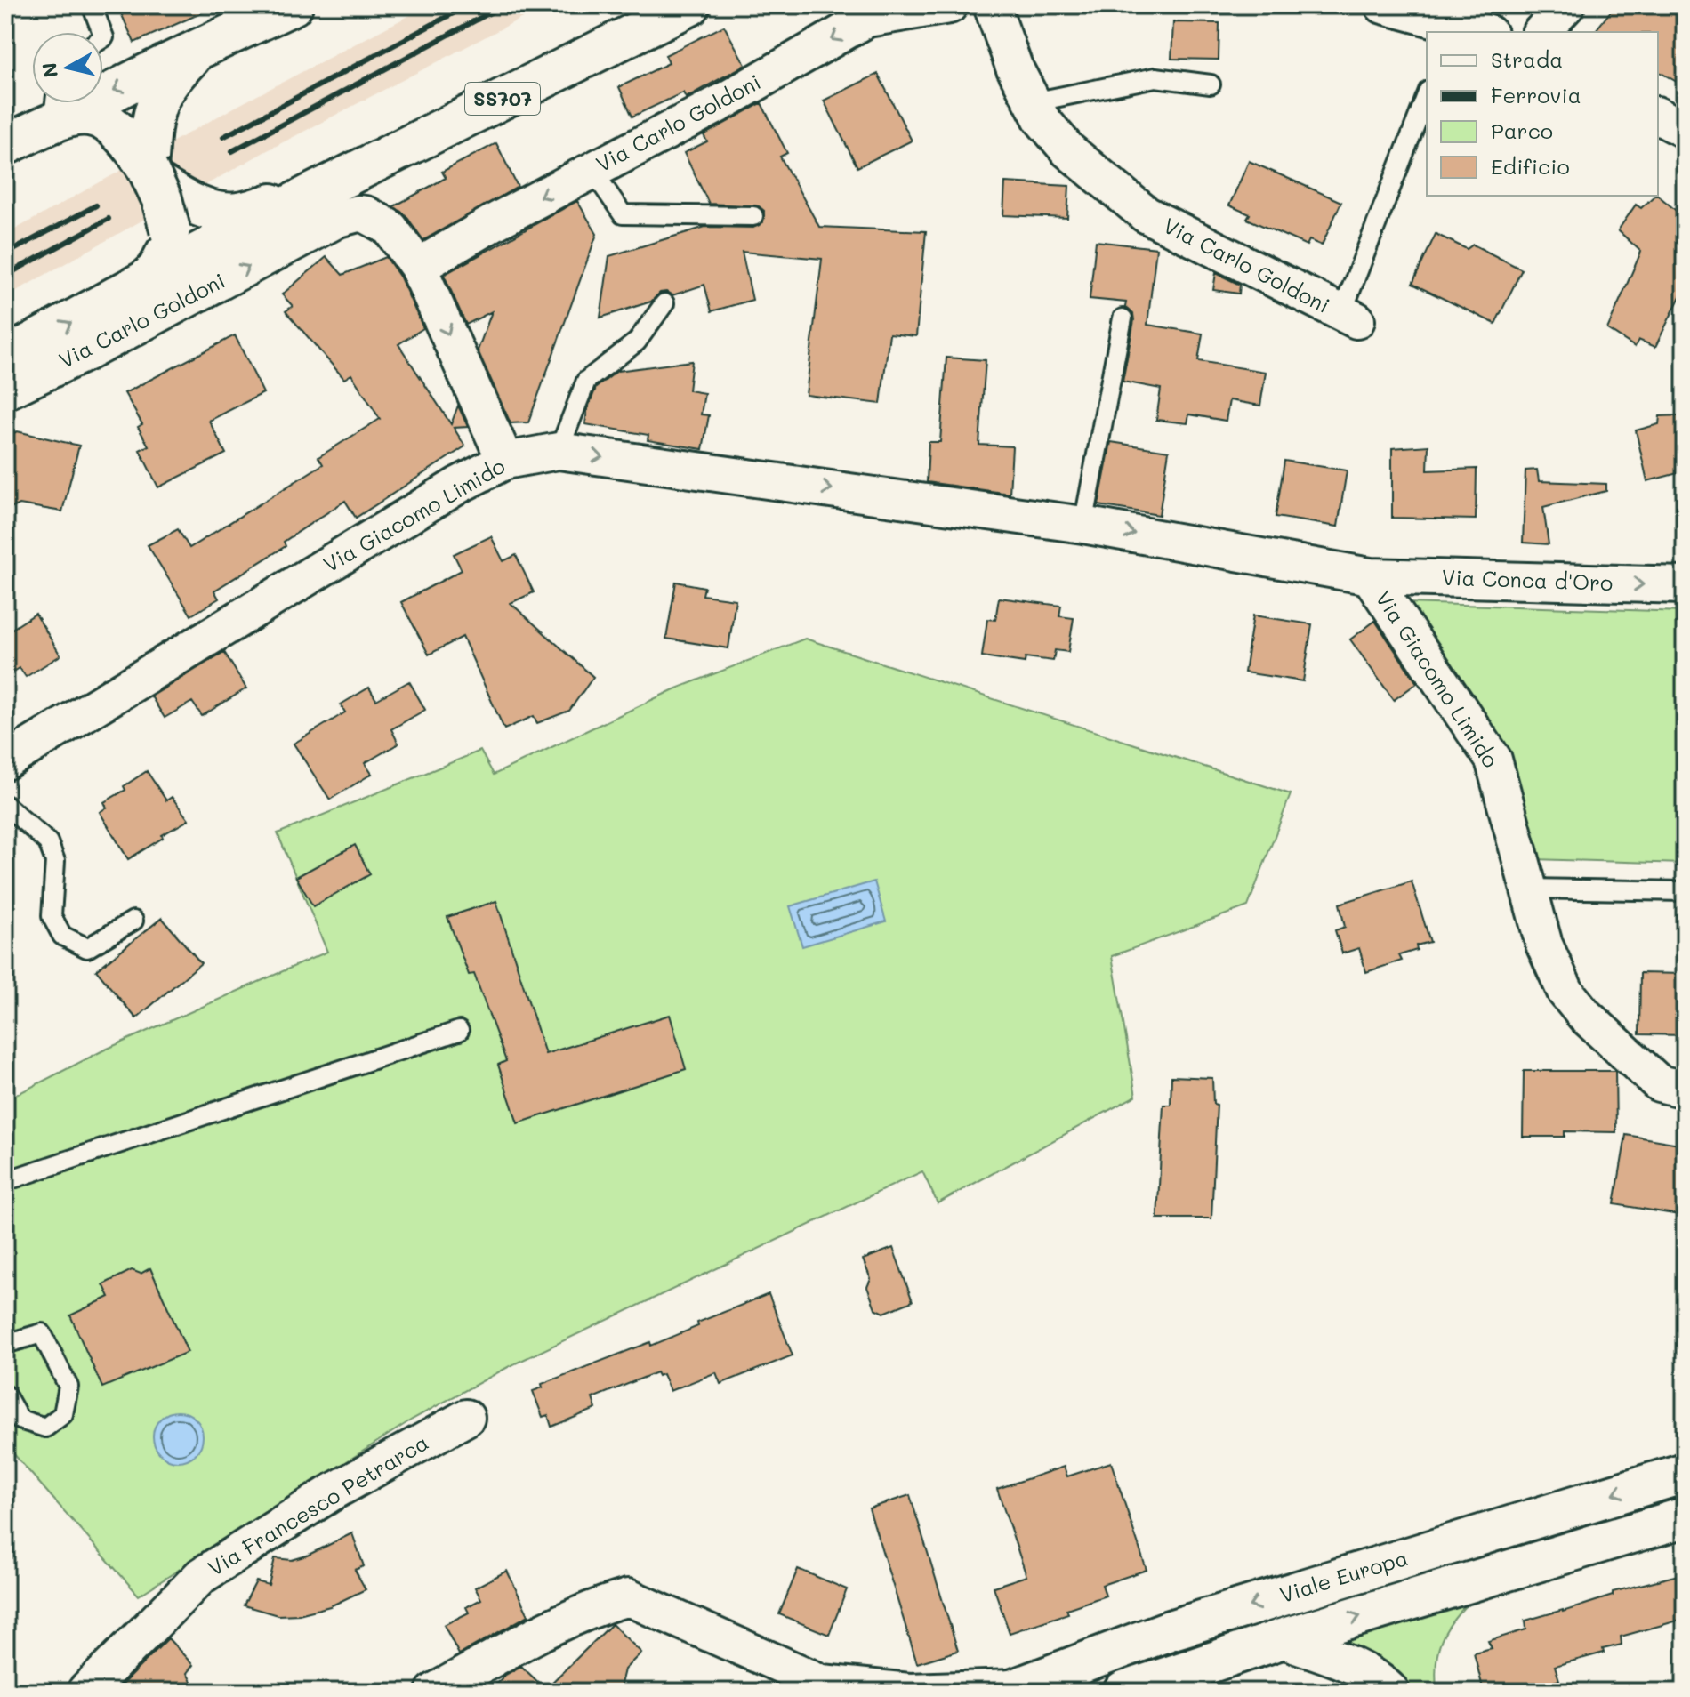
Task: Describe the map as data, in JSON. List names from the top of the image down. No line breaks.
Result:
{"streets":{"main road":["SS707","Viale Europa"],"street":["Via Carlo Goldoni","Via Giacomo Limido","Via Conca d'Oro","Via Francesco Petrarca"]},"crossings":[["Via Carlo Goldoni","Via Giacomo Limido"],["Via Giacomo Limido","Via Conca d'Oro"]],"one_way":["Via Giacomo Limido","Via Conca d'Oro"],"legend":["Strada","Ferrovia","Parco","Edificio"],"north":"left"}
